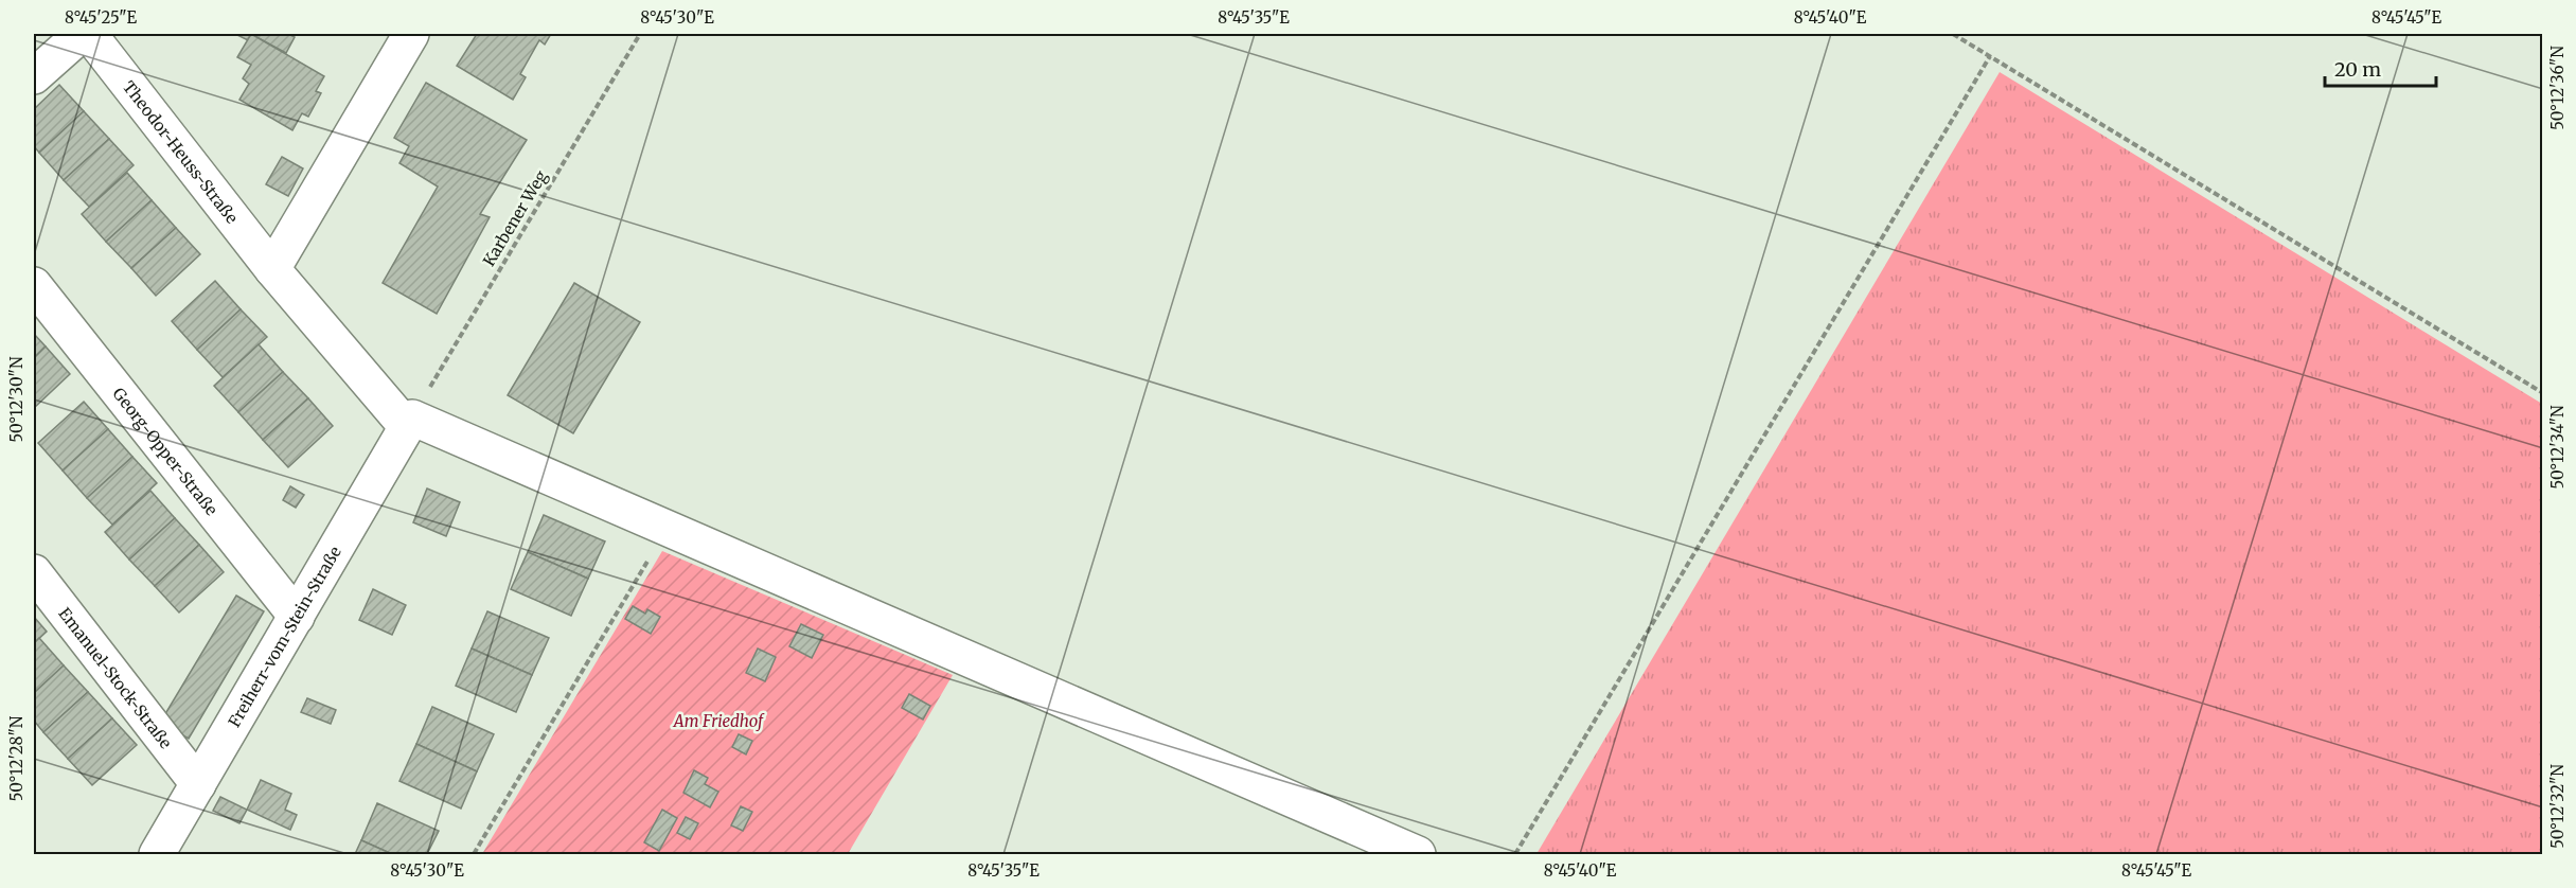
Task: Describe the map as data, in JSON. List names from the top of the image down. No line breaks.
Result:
{"streets":{"street":["Theodor-Heuss-Straße","Georg-Opper-Straße","Freiherr-vom-Stein-Straße","Emanuel-Stock-Straße"],"path":["Karbener Weg"]},"crossings":[["Theodor-Heuss-Straße","Karbener Weg"],["Theodor-Heuss-Straße","Freiherr-vom-Stein-Straße"],["Karbener Weg","Freiherr-vom-Stein-Straße"],["Georg-Opper-Straße","Freiherr-vom-Stein-Straße"],["Freiherr-vom-Stein-Straße","Emanuel-Stock-Straße"]],"parks":["Am Friedhof"],"scale_bar":"20 m","coordinates":["8°45'25\"E","8°45'30\"E","8°45'35\"E","8°45'40\"E","8°45'45\"E","50°12'36\"N","50°12'30\"N","50°12'34\"N","50°12'28\"N","50°12'32\"N"]}
